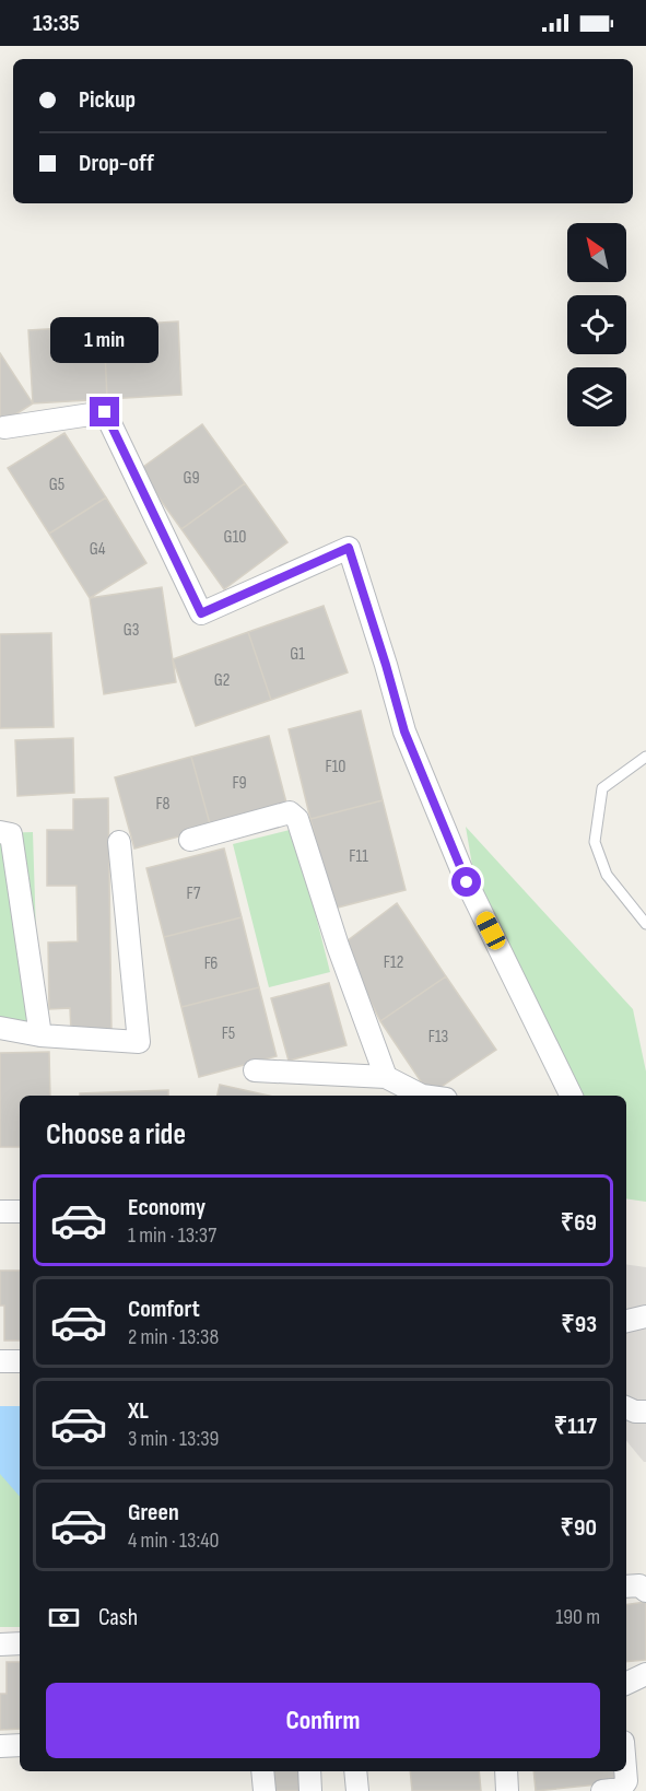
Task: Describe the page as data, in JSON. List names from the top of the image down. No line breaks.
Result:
{"house_numbers":["G9","G5","G10","G4","G3","G1","G2","F10","F9","F8","F11","F7","F12","F6","F5","F13"],"north":"top left","page":{"status":"13:35","banner":["Pickup","Drop-off"],"bubble":"1 min","heading":"Choose a ride","list":[{"name":"Economy","note":"1 min · 13:37","value":"₹69"},{"name":"Comfort","note":"2 min · 13:38","value":"₹93"},{"name":"XL","note":"3 min · 13:39","value":"₹117"},{"name":"Green","note":"4 min · 13:40","value":"₹90"}],"pay":["Cash","190 m"],"buttons":"Confirm"}}
